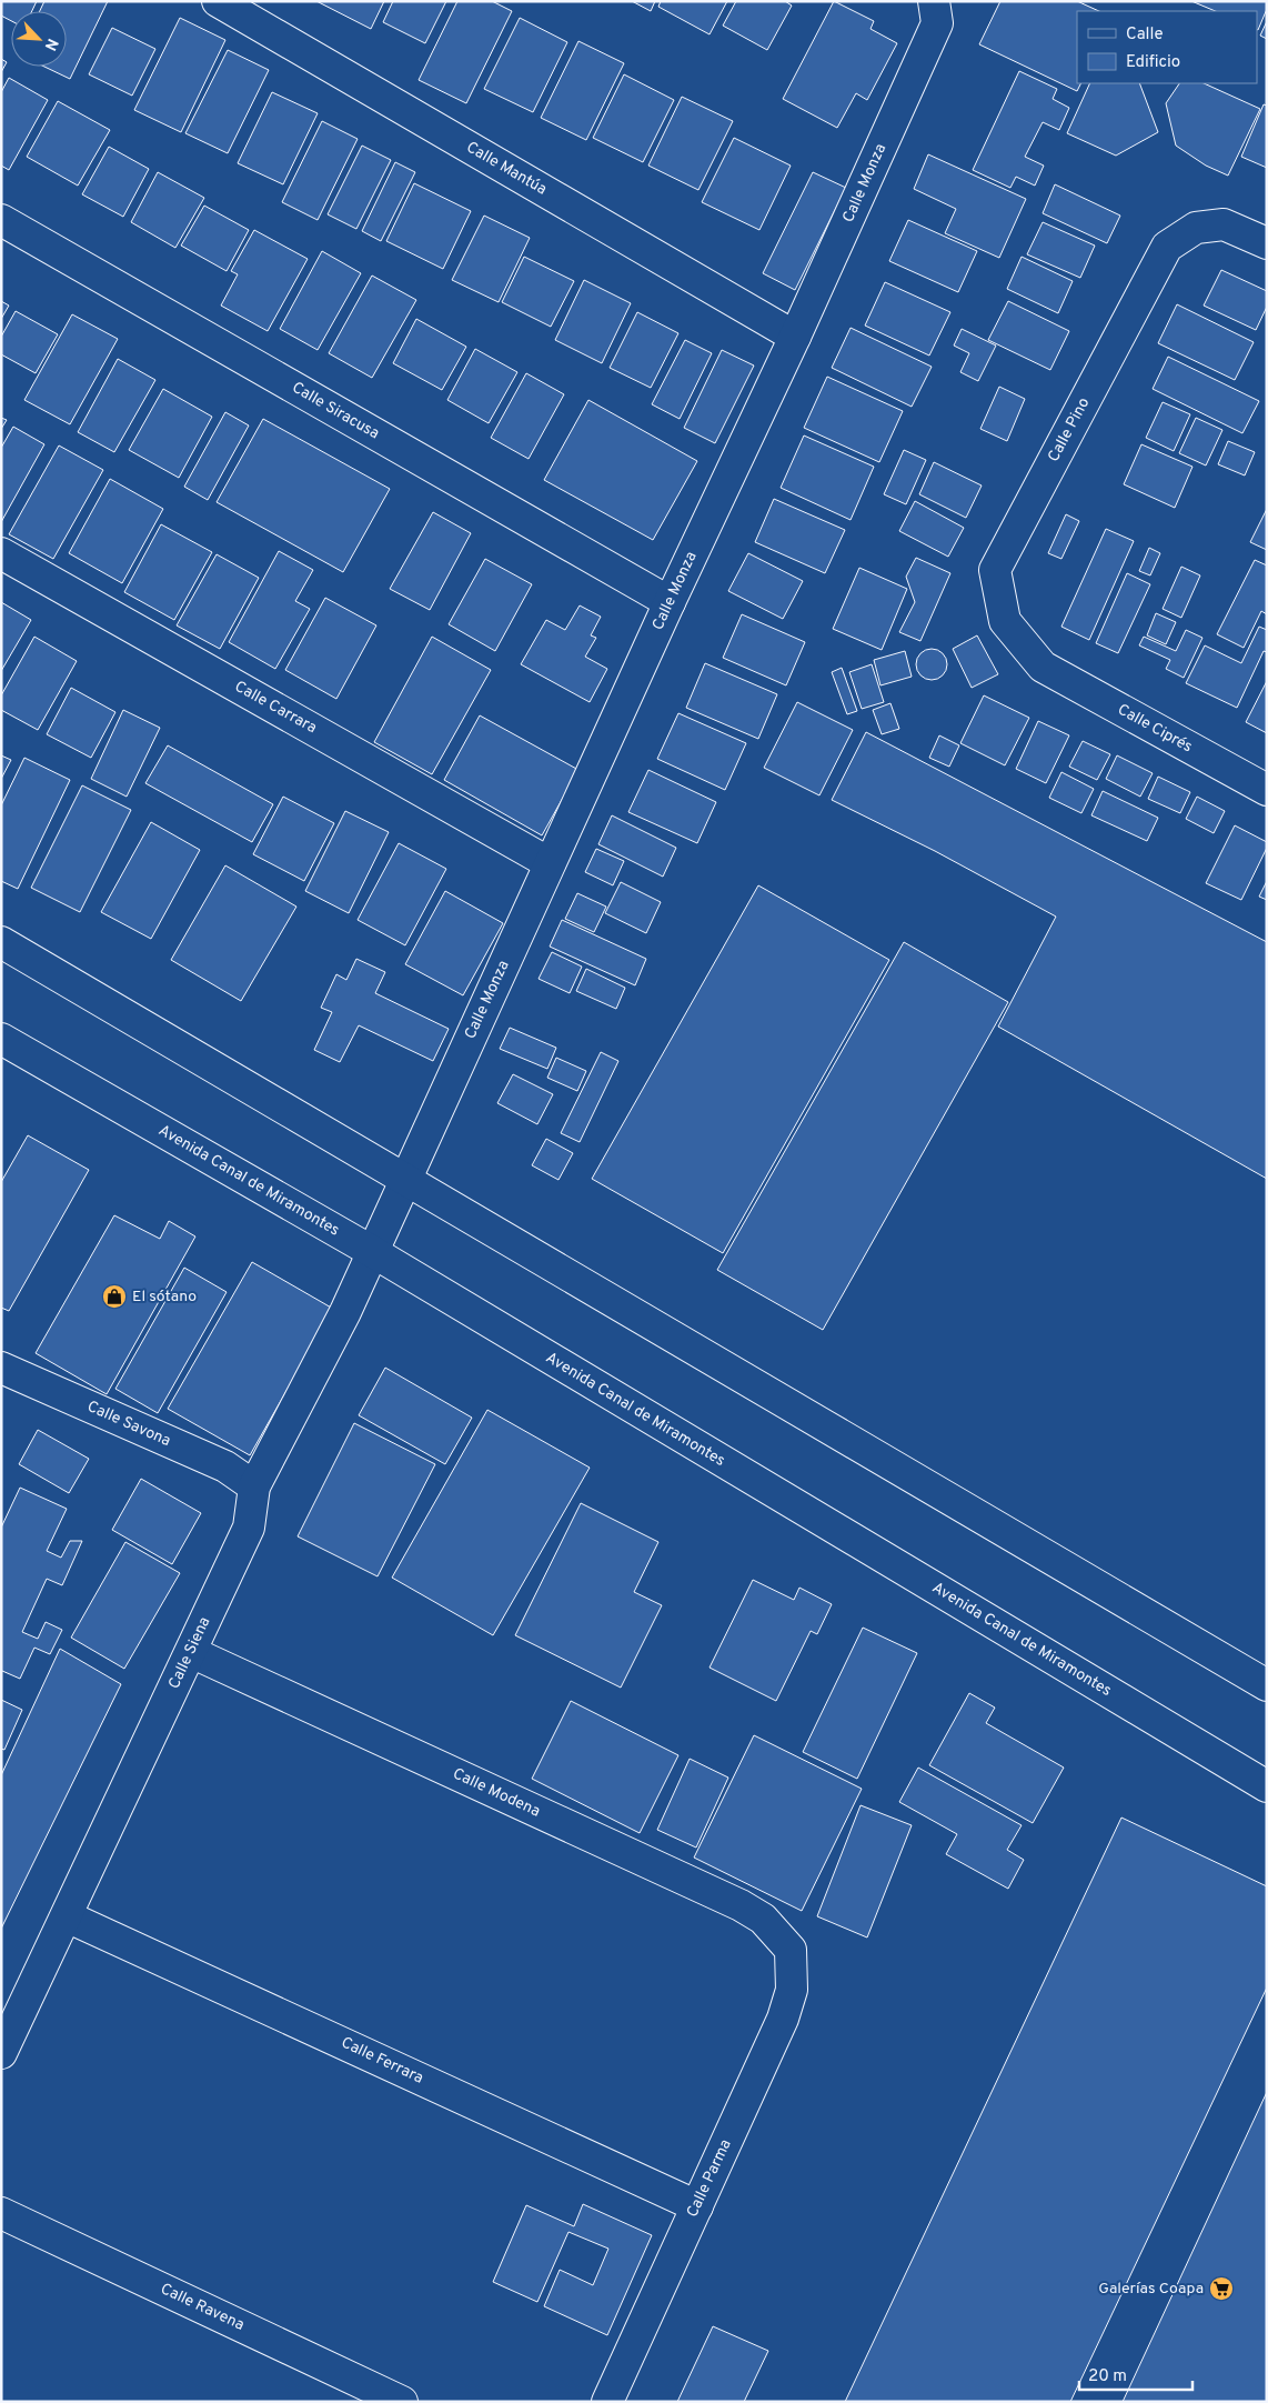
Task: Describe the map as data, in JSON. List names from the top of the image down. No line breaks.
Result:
{"streets":{"street":["Calle Mantúa","Calle Monza","Calle Siracusa","Calle Pino","Calle Carrara","Calle Ciprés","Avenida Canal de Miramontes","Calle Savona","Calle Siena","Calle Modena","Calle Ferrara","Calle Parma","Calle Ravena"]},"crossings":[["Calle Mantúa","Calle Monza"],["Calle Monza","Calle Siracusa"],["Calle Monza","Calle Carrara"],["Calle Monza","Avenida Canal de Miramontes"],["Calle Monza","Calle Siena"],["Calle Pino","Calle Ciprés"],["Avenida Canal de Miramontes","Calle Siena"],["Calle Savona","Calle Siena"],["Calle Siena","Calle Modena"],["Calle Siena","Calle Ferrara"],["Calle Modena","Calle Parma"],["Calle Ferrara","Calle Parma"]],"places":{"shop":["El sótano"],"supermarket":["Galerías Coapa"]},"legend":["Calle","Edificio"],"scale_bar":"20 m","north":"bottom right"}
